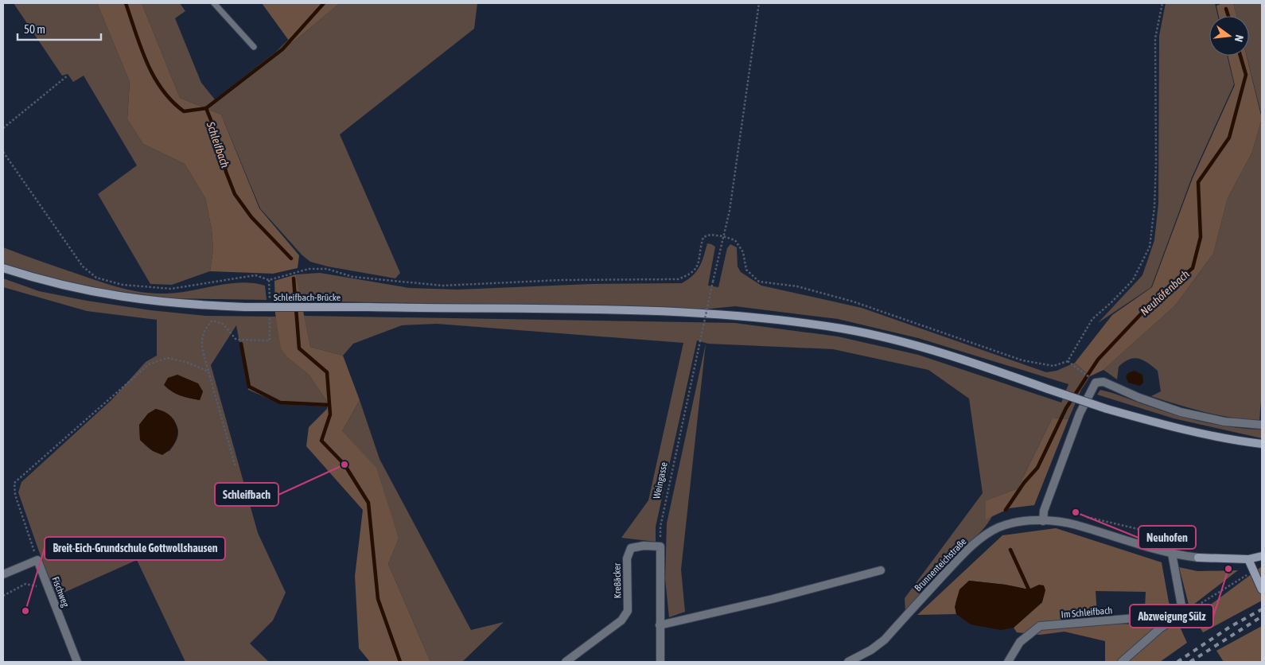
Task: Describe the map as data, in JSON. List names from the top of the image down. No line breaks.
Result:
{"streets":{"main road":["Schleifbach-Brücke"],"street":["Brunnenteichstraße","Kreßäcker","Fischweg","Im Schleifbach"],"path":["Weingasse"]},"crossings":[["Weingasse","Kreßäcker"]],"water":["Schleifbach","Neuhöfenbach"],"places":["Schleifbach","Neuhofen","Abzweigung Sülz","Breit-Eich-Grundschule Gottwollshausen"],"scale_bar":"50 m","north":"right"}
